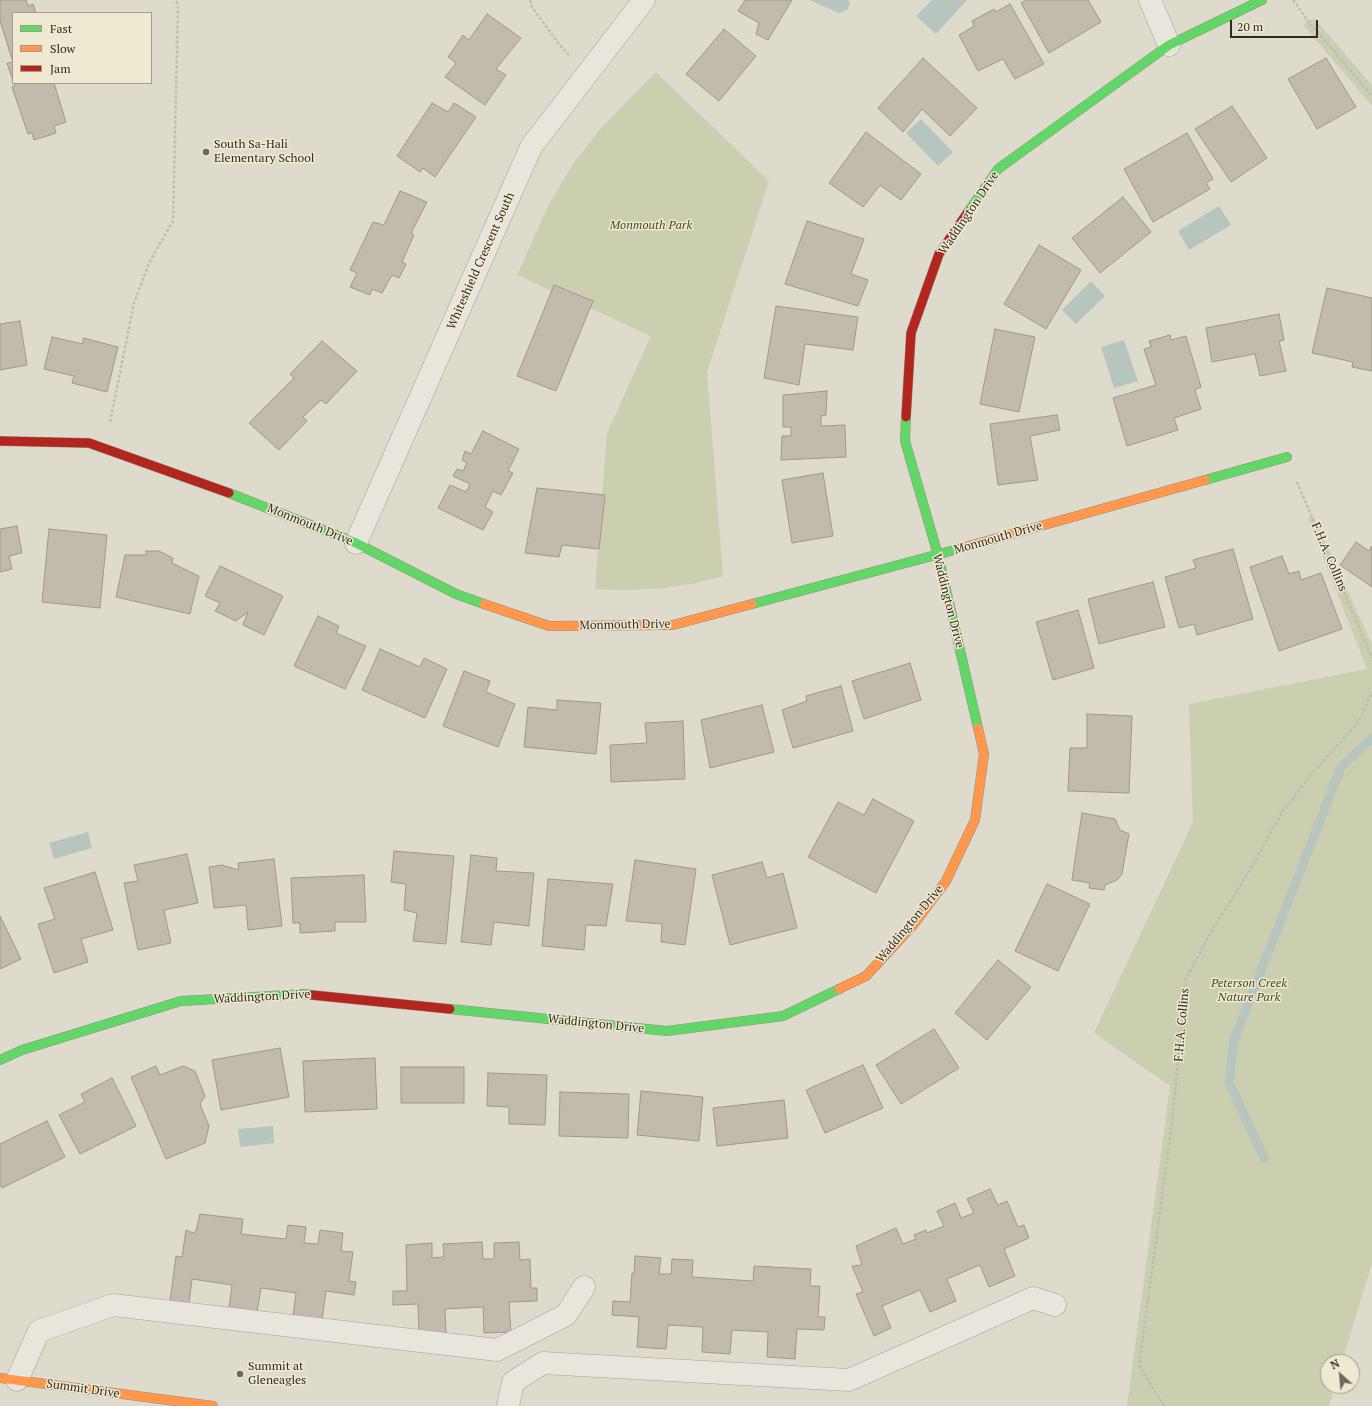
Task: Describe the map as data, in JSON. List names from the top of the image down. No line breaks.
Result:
{"streets":{"street":["Waddington Drive","Whiteshield Crescent South","Monmouth Drive","Summit Drive"],"path":["F.H.A. Collins"]},"crossings":[["Waddington Drive","Monmouth Drive"],["Whiteshield Crescent South","Monmouth Drive"],["Monmouth Drive","F.H.A. Collins"]],"parks":["Monmouth Park","Peterson Creek Nature Park"],"places":["South Sa-Hali Elementary School","Summit at Gleneagles"],"legend":["Fast","Slow","Jam"],"scale_bar":"20 m","north":"top left"}
